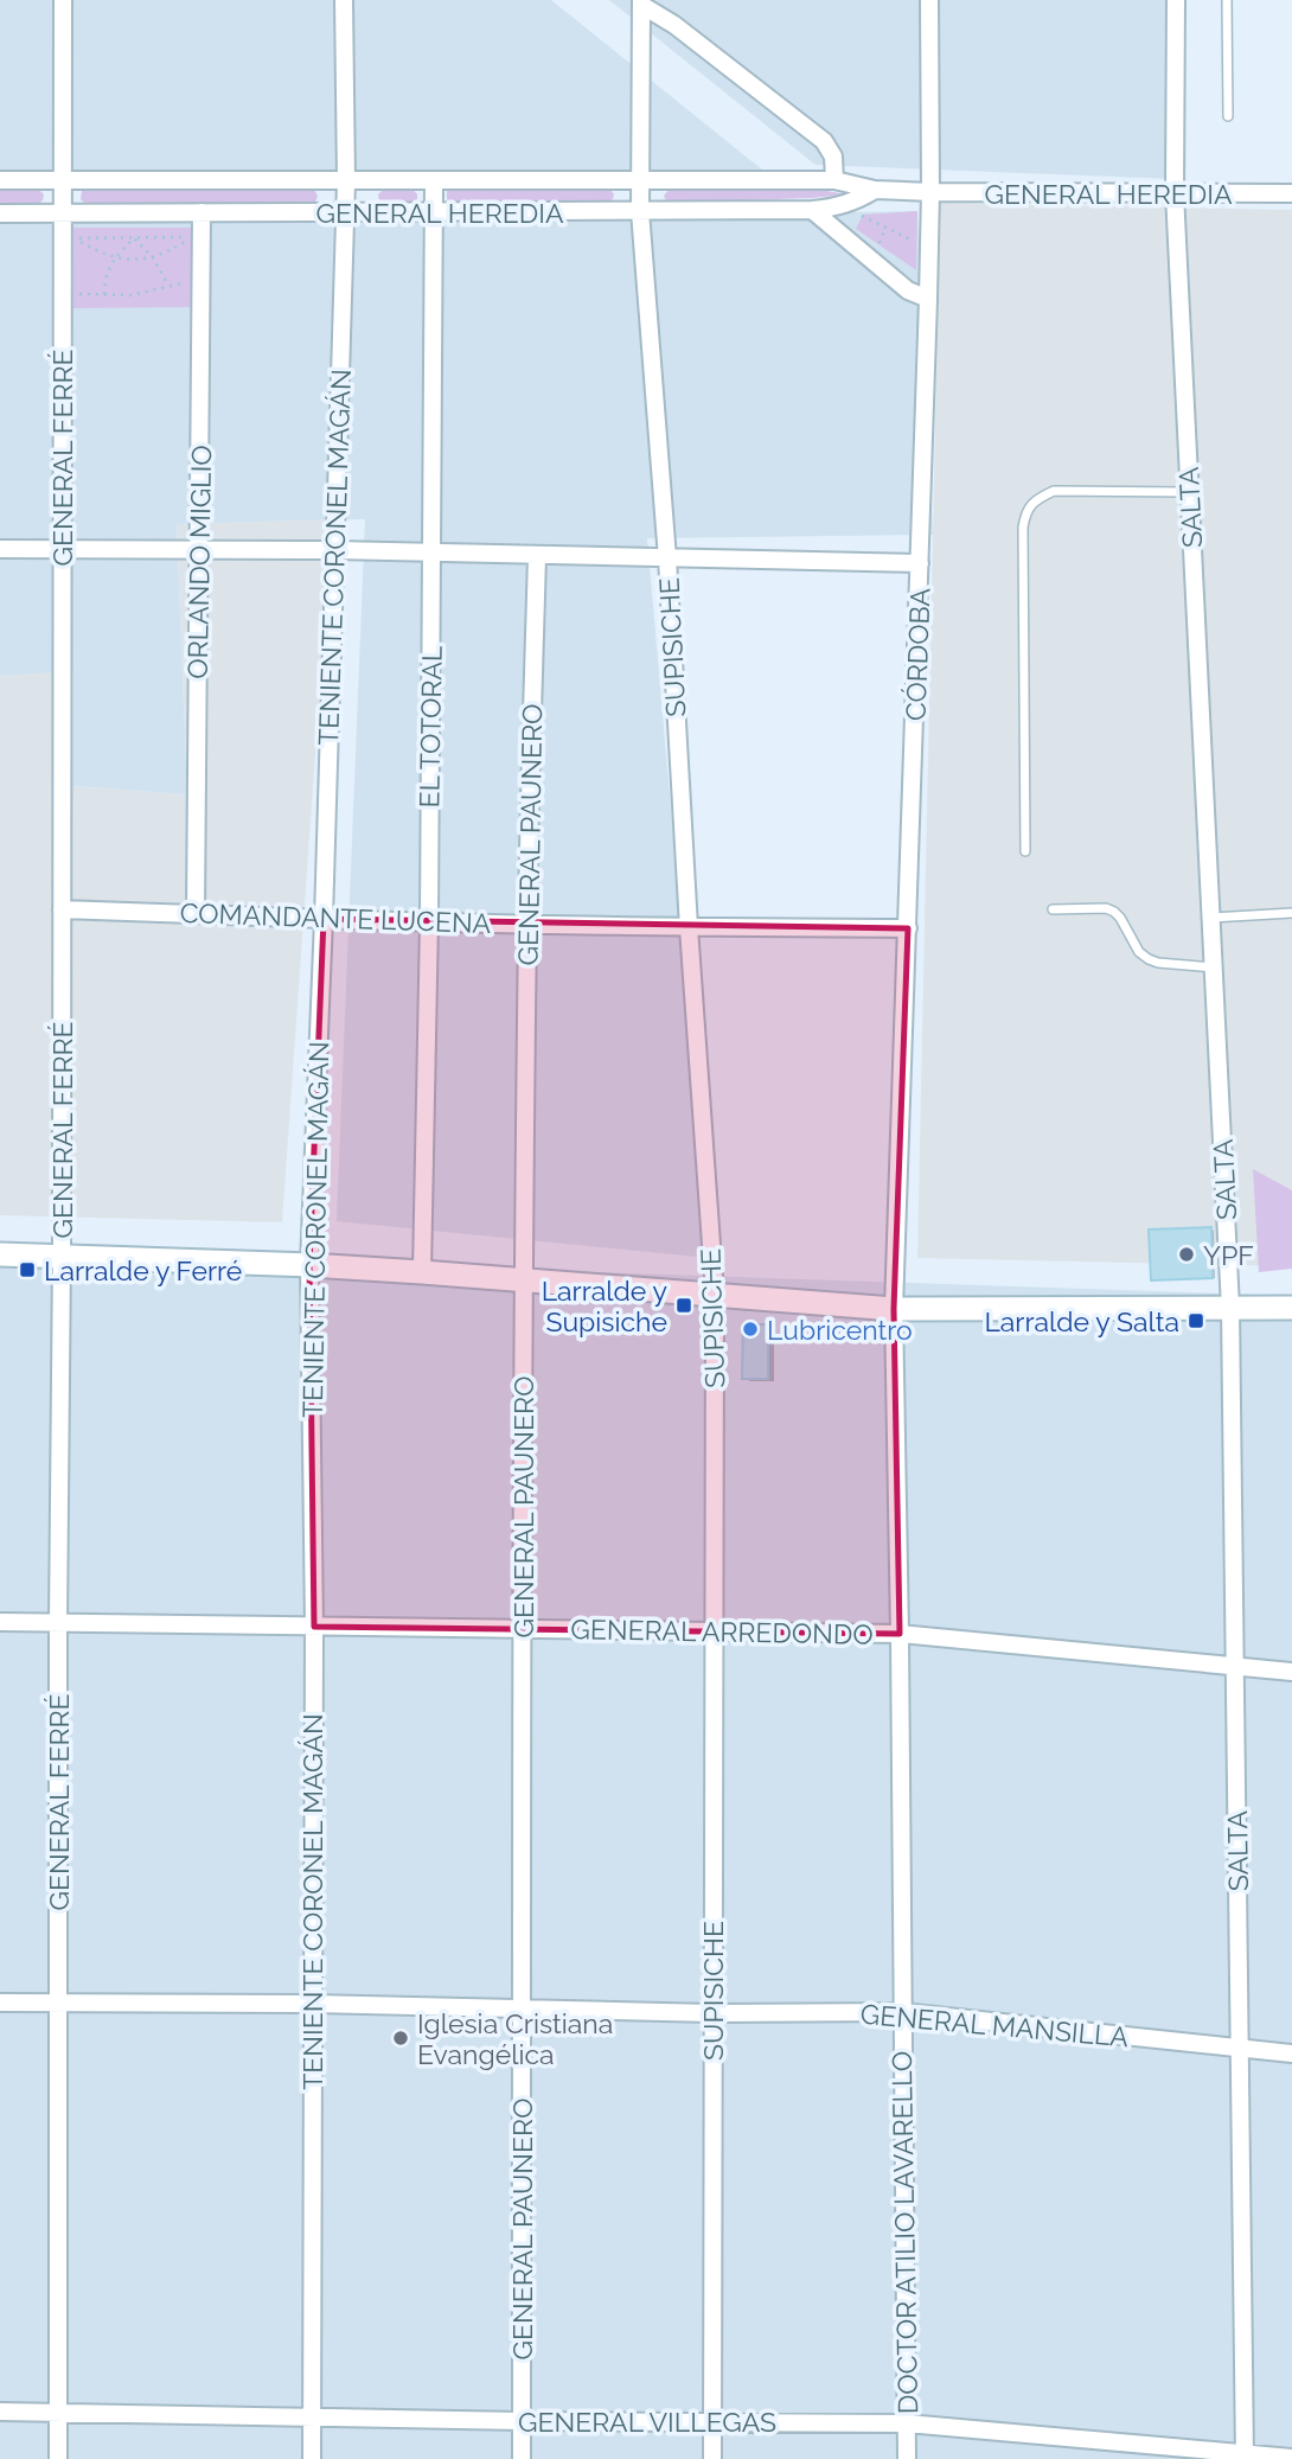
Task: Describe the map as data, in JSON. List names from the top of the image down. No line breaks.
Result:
{"streets":{"street":["GENERAL HEREDIA","GENERAL FERRÉ","SALTA","TENIENTE CORONEL MAGÁN","ORLANDO MIGLIO","SUPISICHE","CÓRDOBA","EL TOTORAL","GENERAL PAUNERO","COMANDANTE LUCENA","GENERAL ARREDONDO","GENERAL MANSILLA","DOCTOR ATILIO LAVARELLO","GENERAL VILLEGAS"]},"crossings":[["GENERAL HEREDIA","GENERAL FERRÉ"],["GENERAL HEREDIA","SALTA"],["GENERAL HEREDIA","TENIENTE CORONEL MAGÁN"],["GENERAL HEREDIA","ORLANDO MIGLIO"],["GENERAL HEREDIA","SUPISICHE"],["GENERAL HEREDIA","CÓRDOBA"],["GENERAL HEREDIA","EL TOTORAL"],["GENERAL FERRÉ","COMANDANTE LUCENA"],["GENERAL FERRÉ","GENERAL ARREDONDO"],["GENERAL FERRÉ","GENERAL MANSILLA"],["GENERAL FERRÉ","GENERAL VILLEGAS"],["SALTA","GENERAL ARREDONDO"],["SALTA","GENERAL MANSILLA"],["SALTA","GENERAL VILLEGAS"],["TENIENTE CORONEL MAGÁN","COMANDANTE LUCENA"],["TENIENTE CORONEL MAGÁN","GENERAL ARREDONDO"],["TENIENTE CORONEL MAGÁN","GENERAL MANSILLA"],["TENIENTE CORONEL MAGÁN","GENERAL VILLEGAS"],["ORLANDO MIGLIO","COMANDANTE LUCENA"],["SUPISICHE","COMANDANTE LUCENA"],["SUPISICHE","GENERAL ARREDONDO"],["SUPISICHE","GENERAL MANSILLA"],["SUPISICHE","GENERAL VILLEGAS"],["CÓRDOBA","COMANDANTE LUCENA"],["CÓRDOBA","DOCTOR ATILIO LAVARELLO"],["EL TOTORAL","COMANDANTE LUCENA"],["GENERAL PAUNERO","COMANDANTE LUCENA"],["GENERAL PAUNERO","GENERAL ARREDONDO"],["GENERAL PAUNERO","GENERAL MANSILLA"],["GENERAL PAUNERO","GENERAL VILLEGAS"],["GENERAL ARREDONDO","DOCTOR ATILIO LAVARELLO"],["GENERAL MANSILLA","DOCTOR ATILIO LAVARELLO"],["DOCTOR ATILIO LAVARELLO","GENERAL VILLEGAS"]],"places":{"other":["YPF","Lubricentro","Iglesia Cristiana Evangélica"],"transit":["Larralde y Ferré","Larralde y Supisiche","Larralde y Salta"]}}
